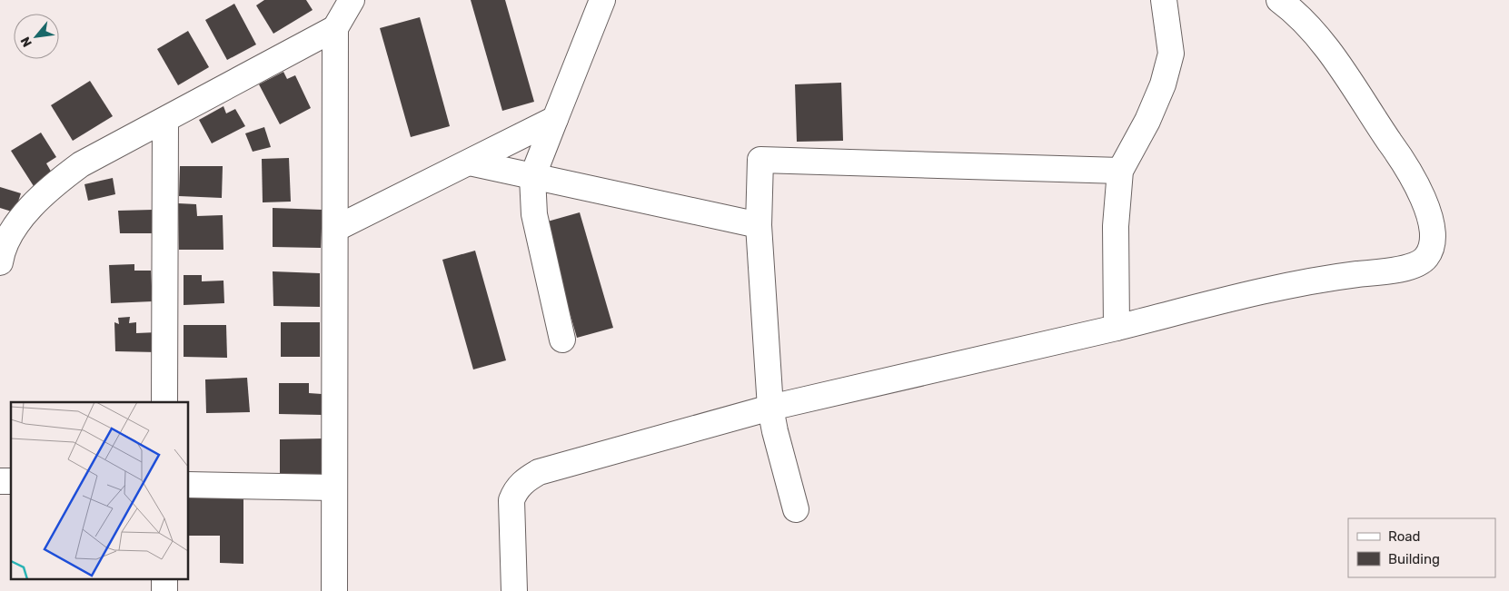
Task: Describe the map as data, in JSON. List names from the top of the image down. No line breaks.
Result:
{"legend":["Road","Building"],"north":"bottom left"}
